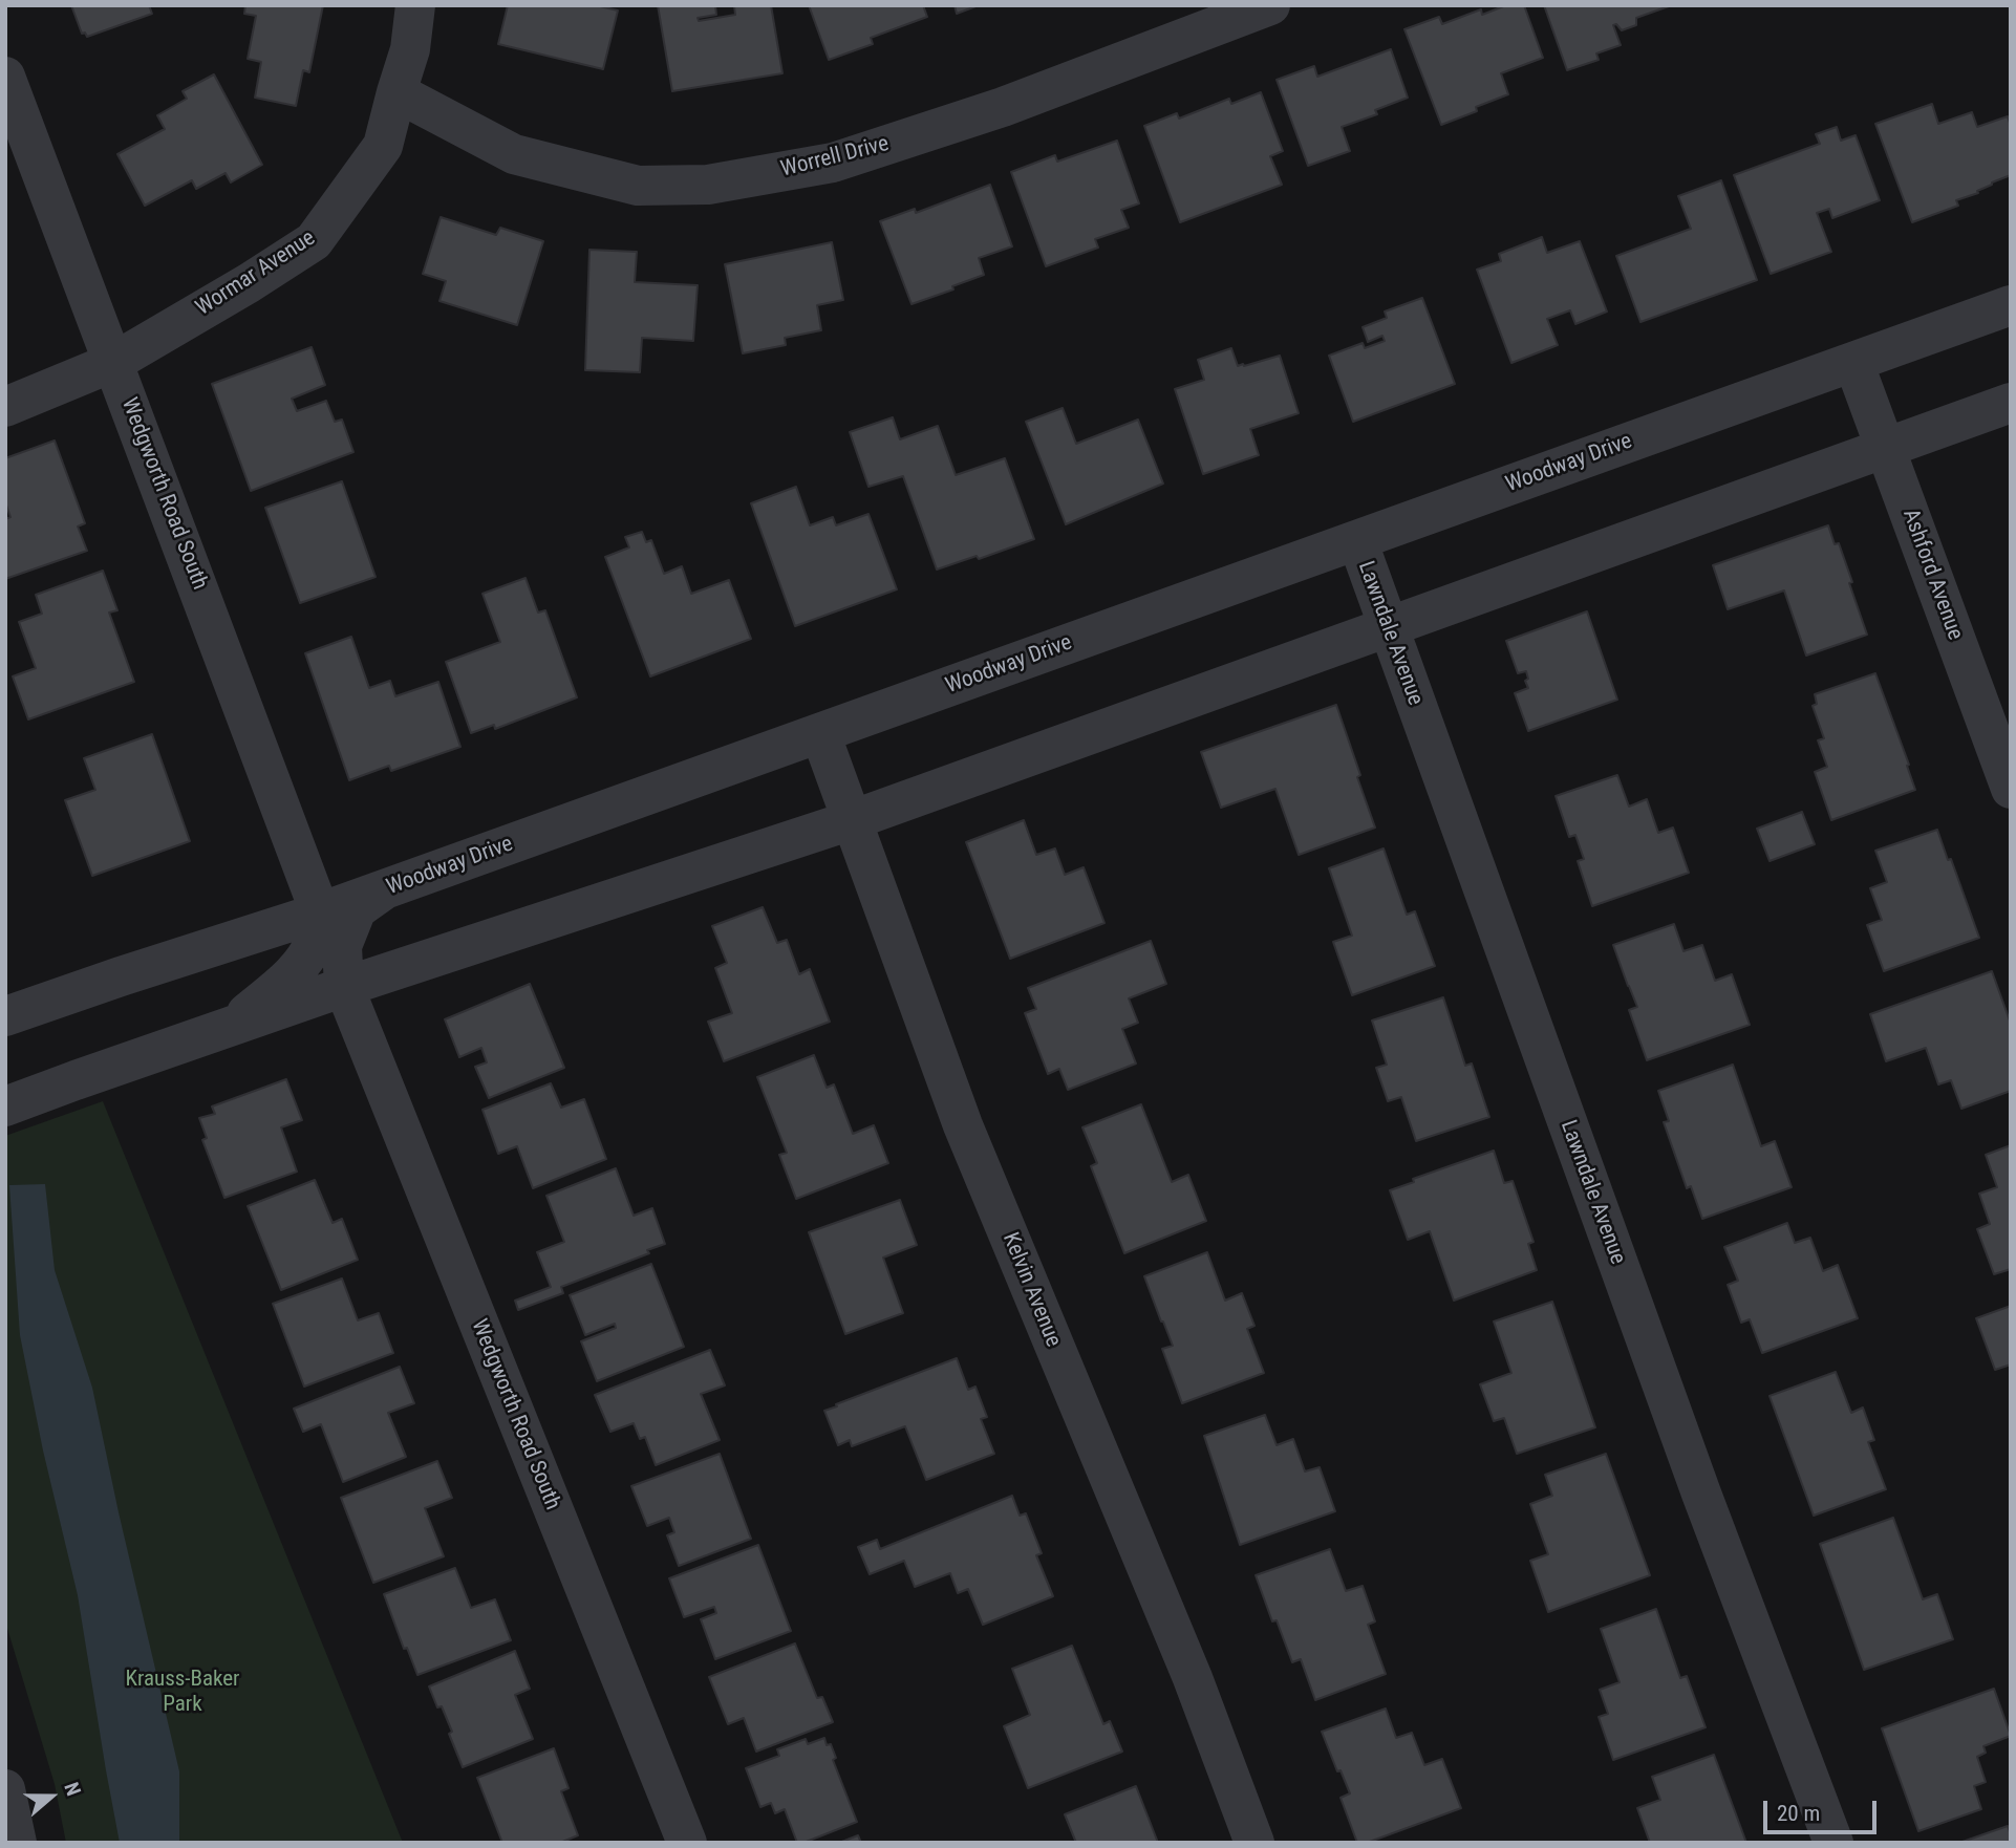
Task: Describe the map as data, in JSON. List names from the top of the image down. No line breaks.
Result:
{"streets":{"street":["Worrell Drive","Wormar Avenue","Woodway Drive","Wedgworth Road South","Ashford Avenue","Lawndale Avenue","Kelvin Avenue"]},"crossings":[["Worrell Drive","Wormar Avenue"],["Wormar Avenue","Wedgworth Road South"],["Woodway Drive","Wedgworth Road South"],["Woodway Drive","Ashford Avenue"],["Woodway Drive","Lawndale Avenue"],["Woodway Drive","Kelvin Avenue"]],"parks":["Krauss-Baker Park"],"scale_bar":"20 m","north":"right"}
